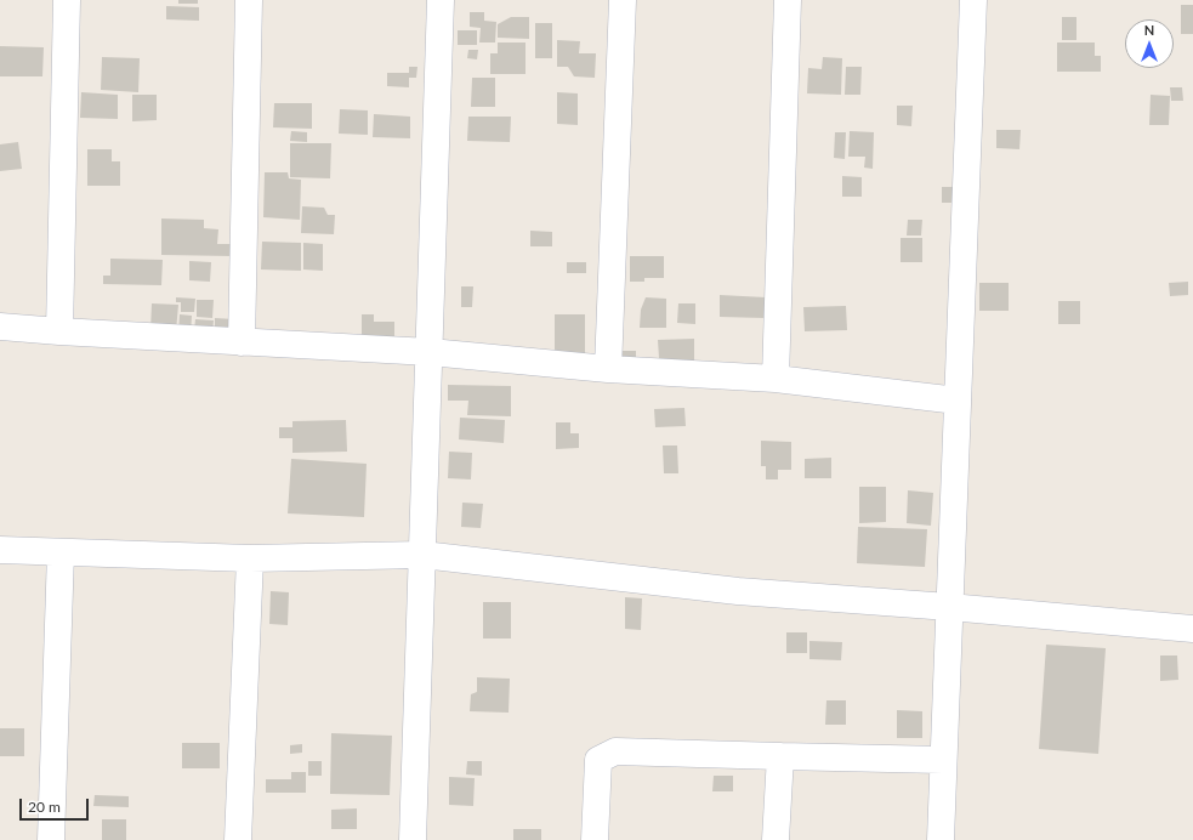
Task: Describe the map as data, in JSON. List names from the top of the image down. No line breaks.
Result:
{"scale_bar":"20 m","north":"top"}
